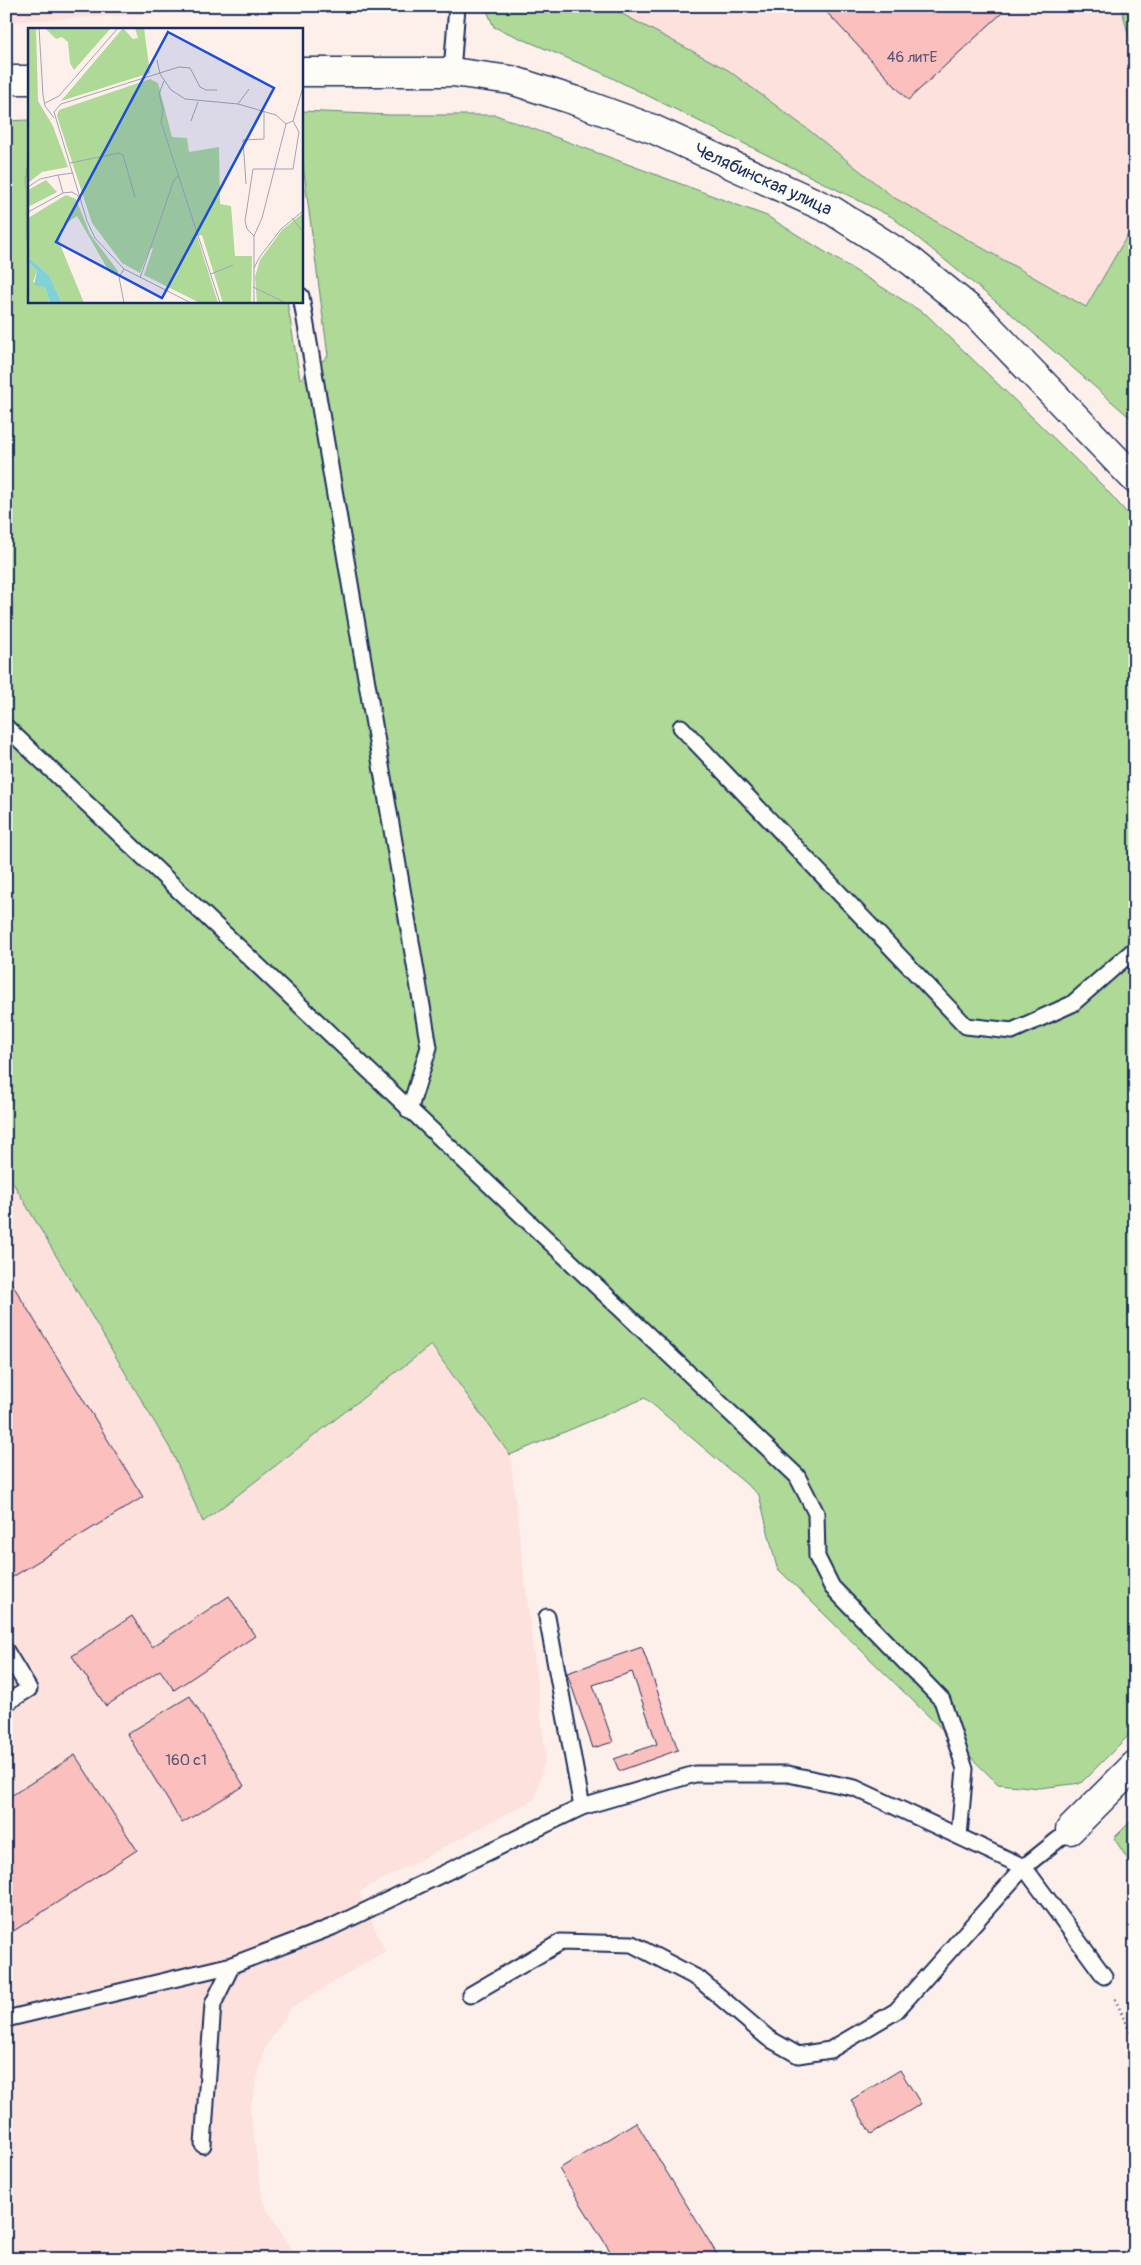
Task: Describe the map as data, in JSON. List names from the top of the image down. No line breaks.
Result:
{"streets":{"street":["Челябинская улица"]},"house_numbers":["46 литЕ","160 с1"]}
